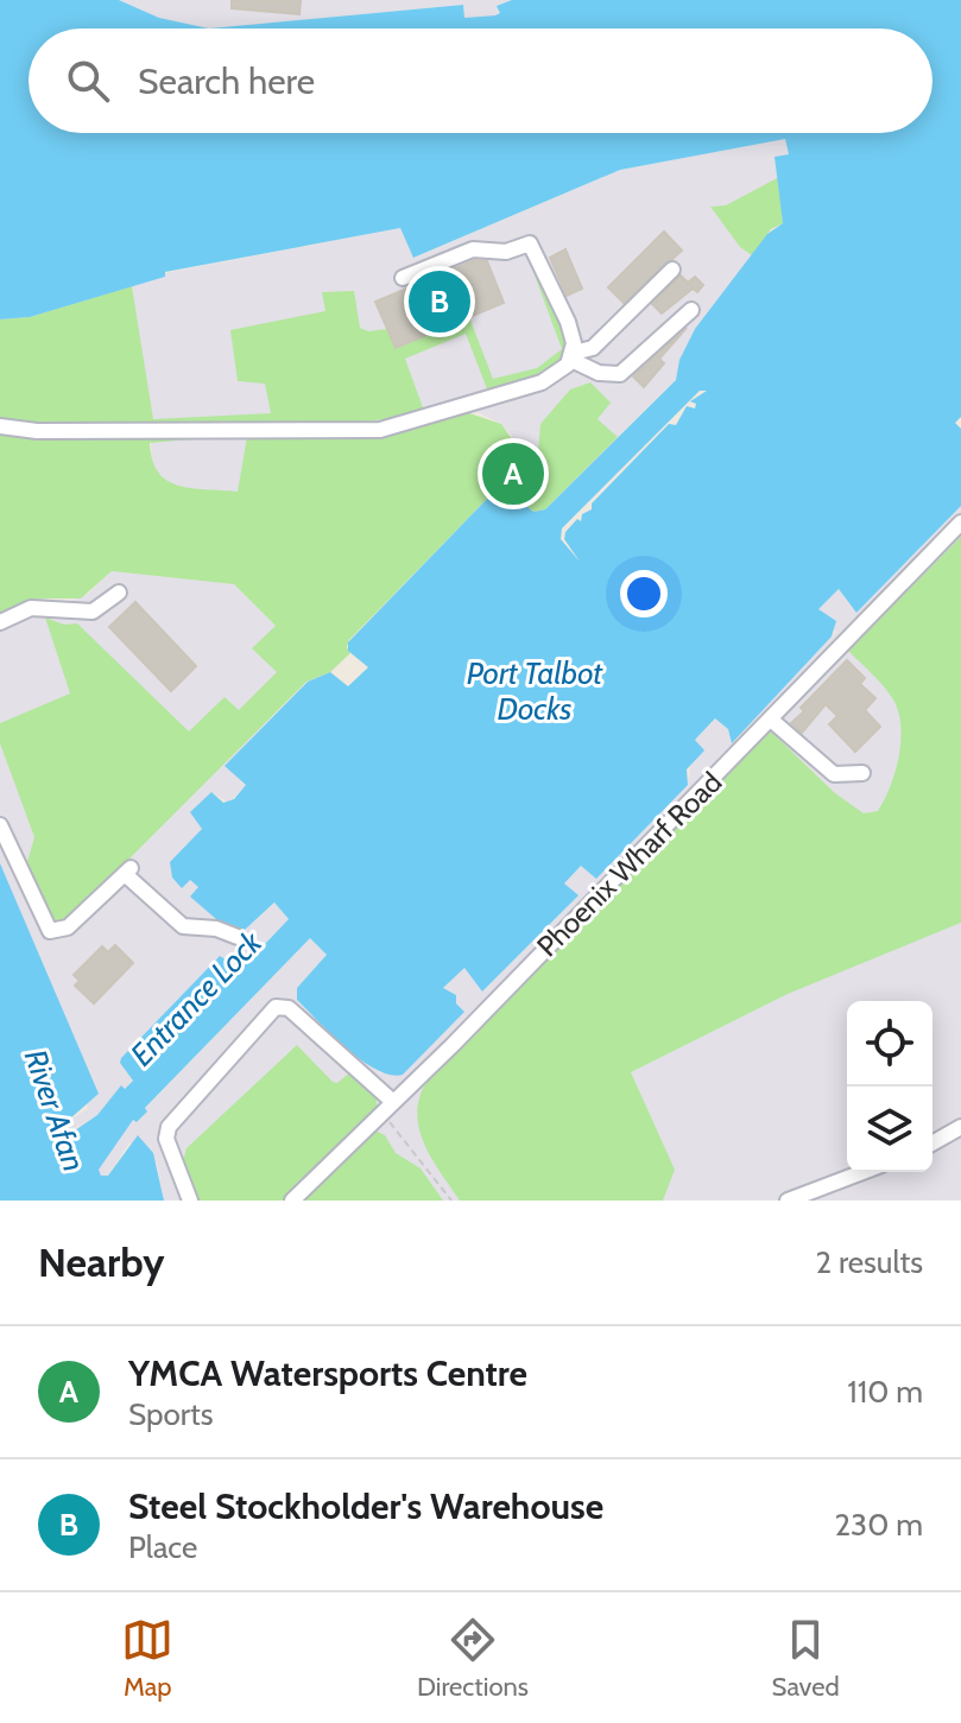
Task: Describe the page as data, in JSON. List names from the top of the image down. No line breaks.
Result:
{"streets":{"lane":["Phoenix Wharf Road"]},"water":["Port Talbot Docks","Entrance Lock","River Afan"],"page":{"search":"Search here","pins":["B","A"],"heading":["Nearby","2 results"],"list":[{"mark":"A","name":"YMCA Watersports Centre","note":"Sports","value":"110 m"},{"mark":"B","name":"Steel Stockholder's Warehouse","note":"Place","value":"230 m"}],"nav":["Map","Directions","Saved"]}}
